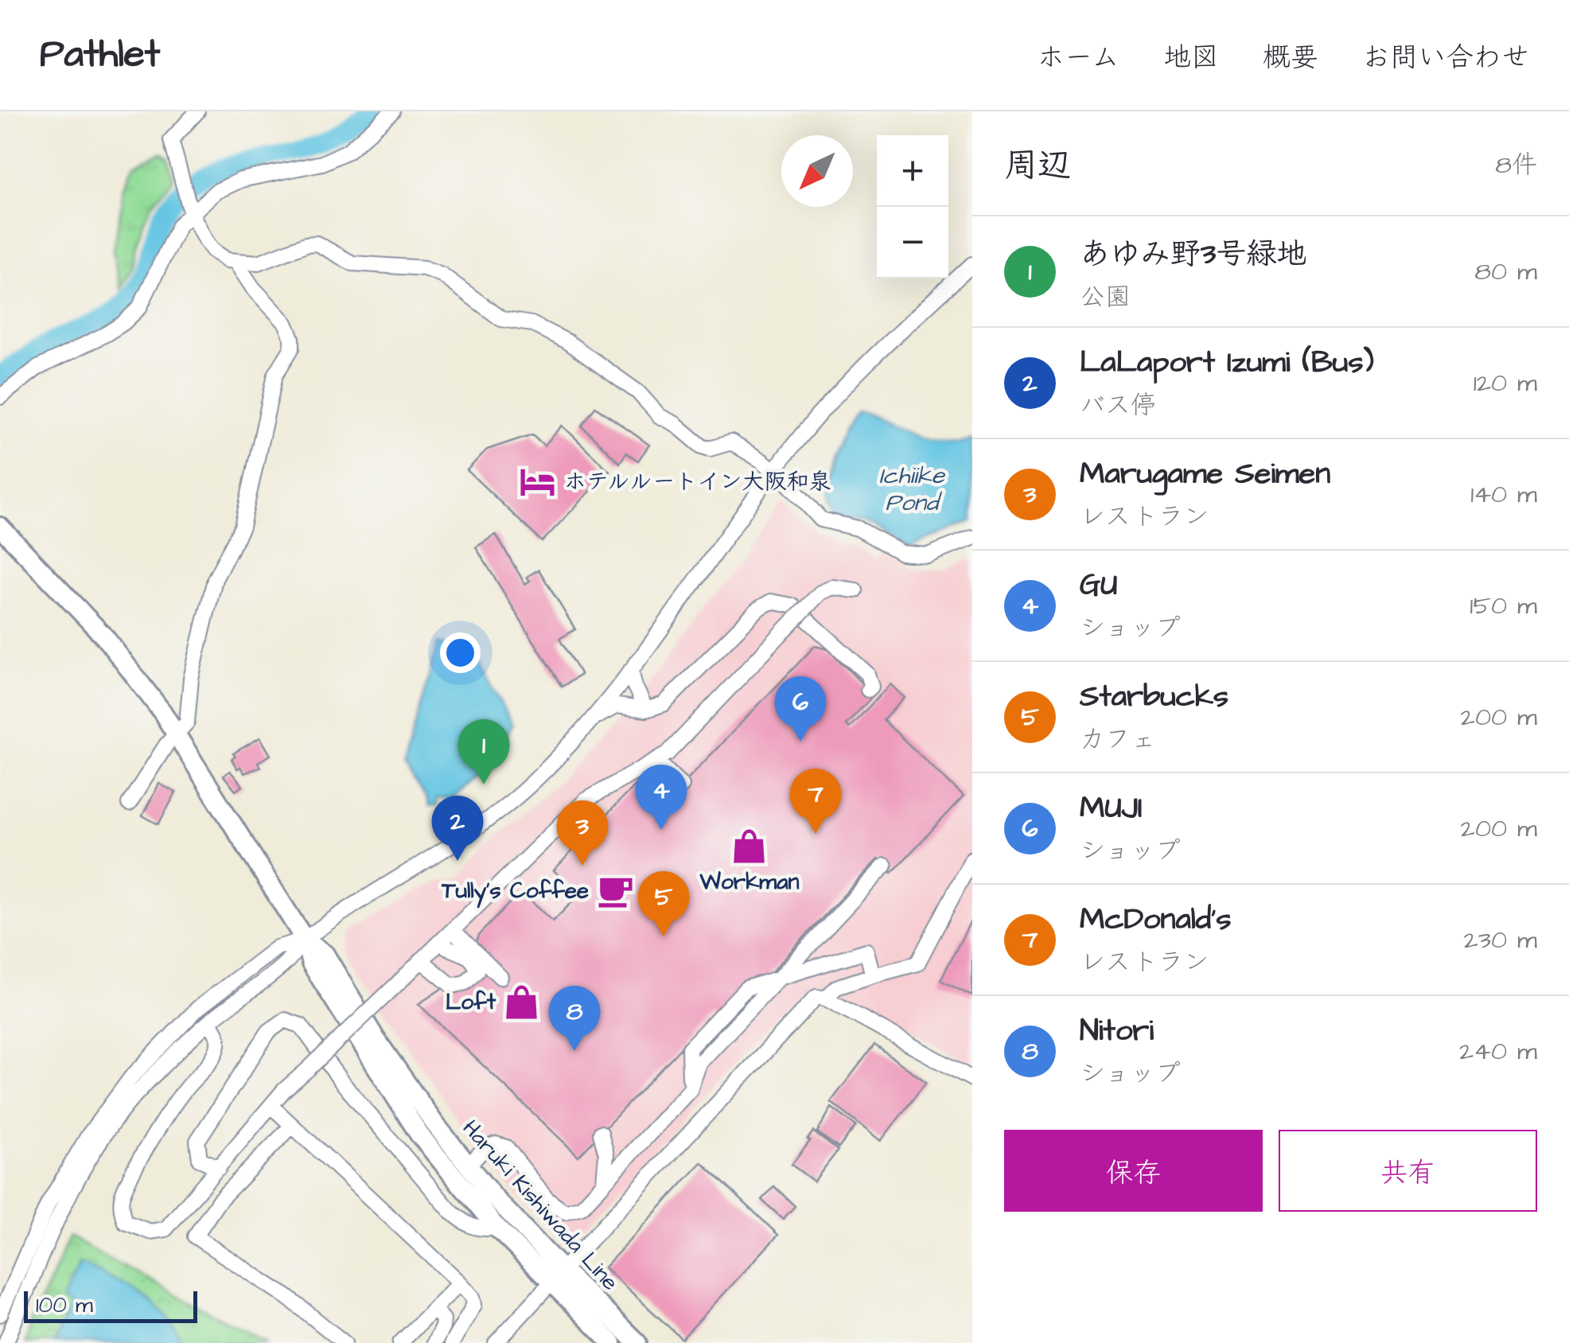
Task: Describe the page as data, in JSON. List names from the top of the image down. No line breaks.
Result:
{"streets":{"main road":["Haruki Kishiwada Line"]},"water":["Ichiike Pond"],"places":{"hotel":["ホテルルートイン大阪和泉"],"shop":["Workman","Loft"],"cafe":["Tully's Coffee"]},"scale_bar":"100 m","north":"bottom left","page":{"header":"Pathlet","nav":["ホーム","地図","概要","お問い合わせ"],"heading":["周辺","8件"],"map_buttons":["+","−"],"list":[{"mark":"1","name":"あゆみ野3号緑地","note":"公園","value":"80 m"},{"mark":"2","name":"LaLaport Izumi (Bus)","note":"バス停","value":"120 m"},{"mark":"3","name":"Marugame Seimen","note":"レストラン","value":"140 m"},{"mark":"4","name":"GU","note":"ショップ","value":"150 m"},{"mark":"5","name":"Starbucks","note":"カフェ","value":"200 m"},{"mark":"6","name":"MUJI","note":"ショップ","value":"200 m"},{"mark":"7","name":"McDonald's","note":"レストラン","value":"230 m"},{"mark":"8","name":"Nitori","note":"ショップ","value":"240 m"}],"pins":["6","1","4","7","2","3","5","8"],"buttons":["保存","共有"],"scale":"100 m"}}
